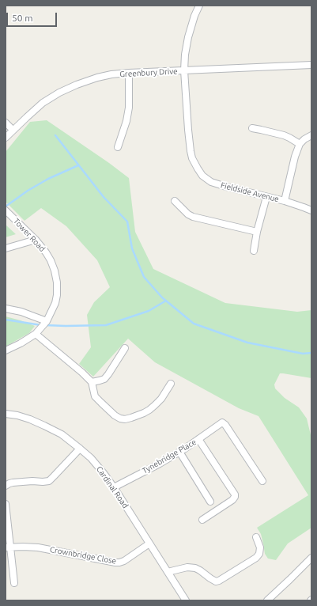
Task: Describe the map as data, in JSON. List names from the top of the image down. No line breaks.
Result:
{"streets":{"street":["Greenbury Drive","Fieldside Avenue","Tower Road","Tynebridge Place","Cardinal Road","Crownbridge Close"]},"crossings":[["Greenbury Drive","Fieldside Avenue"],["Tynebridge Place","Cardinal Road"],["Cardinal Road","Crownbridge Close"]],"scale_bar":"50 m"}
